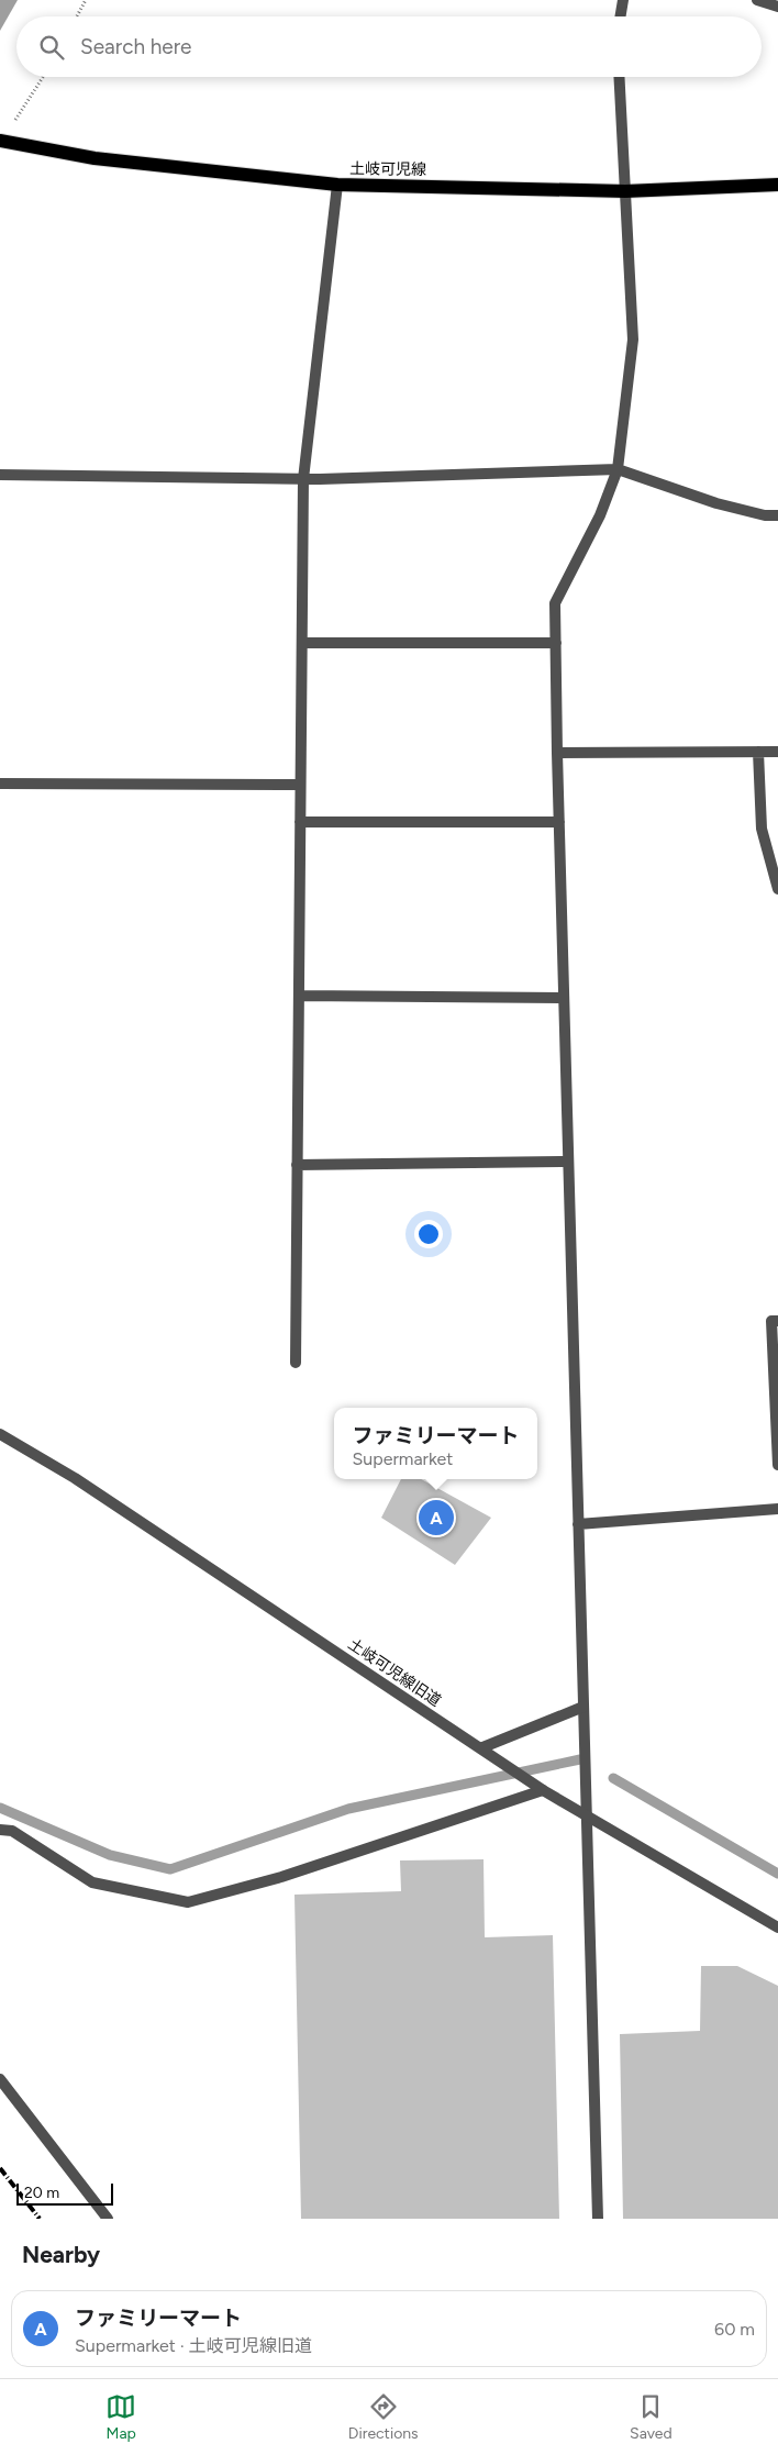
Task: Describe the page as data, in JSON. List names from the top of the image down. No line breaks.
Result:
{"streets":{"main road":["土岐可児線"],"street":["土岐可児線旧道"]},"scale_bar":"20 m","page":{"search":"Search here","popup":["ファミリーマート","Supermarket"],"pins":"A","scale":"20 m","heading":"Nearby","list":[{"mark":"A","name":"ファミリーマート","note":"Supermarket · 土岐可児線旧道","value":"60 m"}],"nav":["Map","Directions","Saved"]}}
